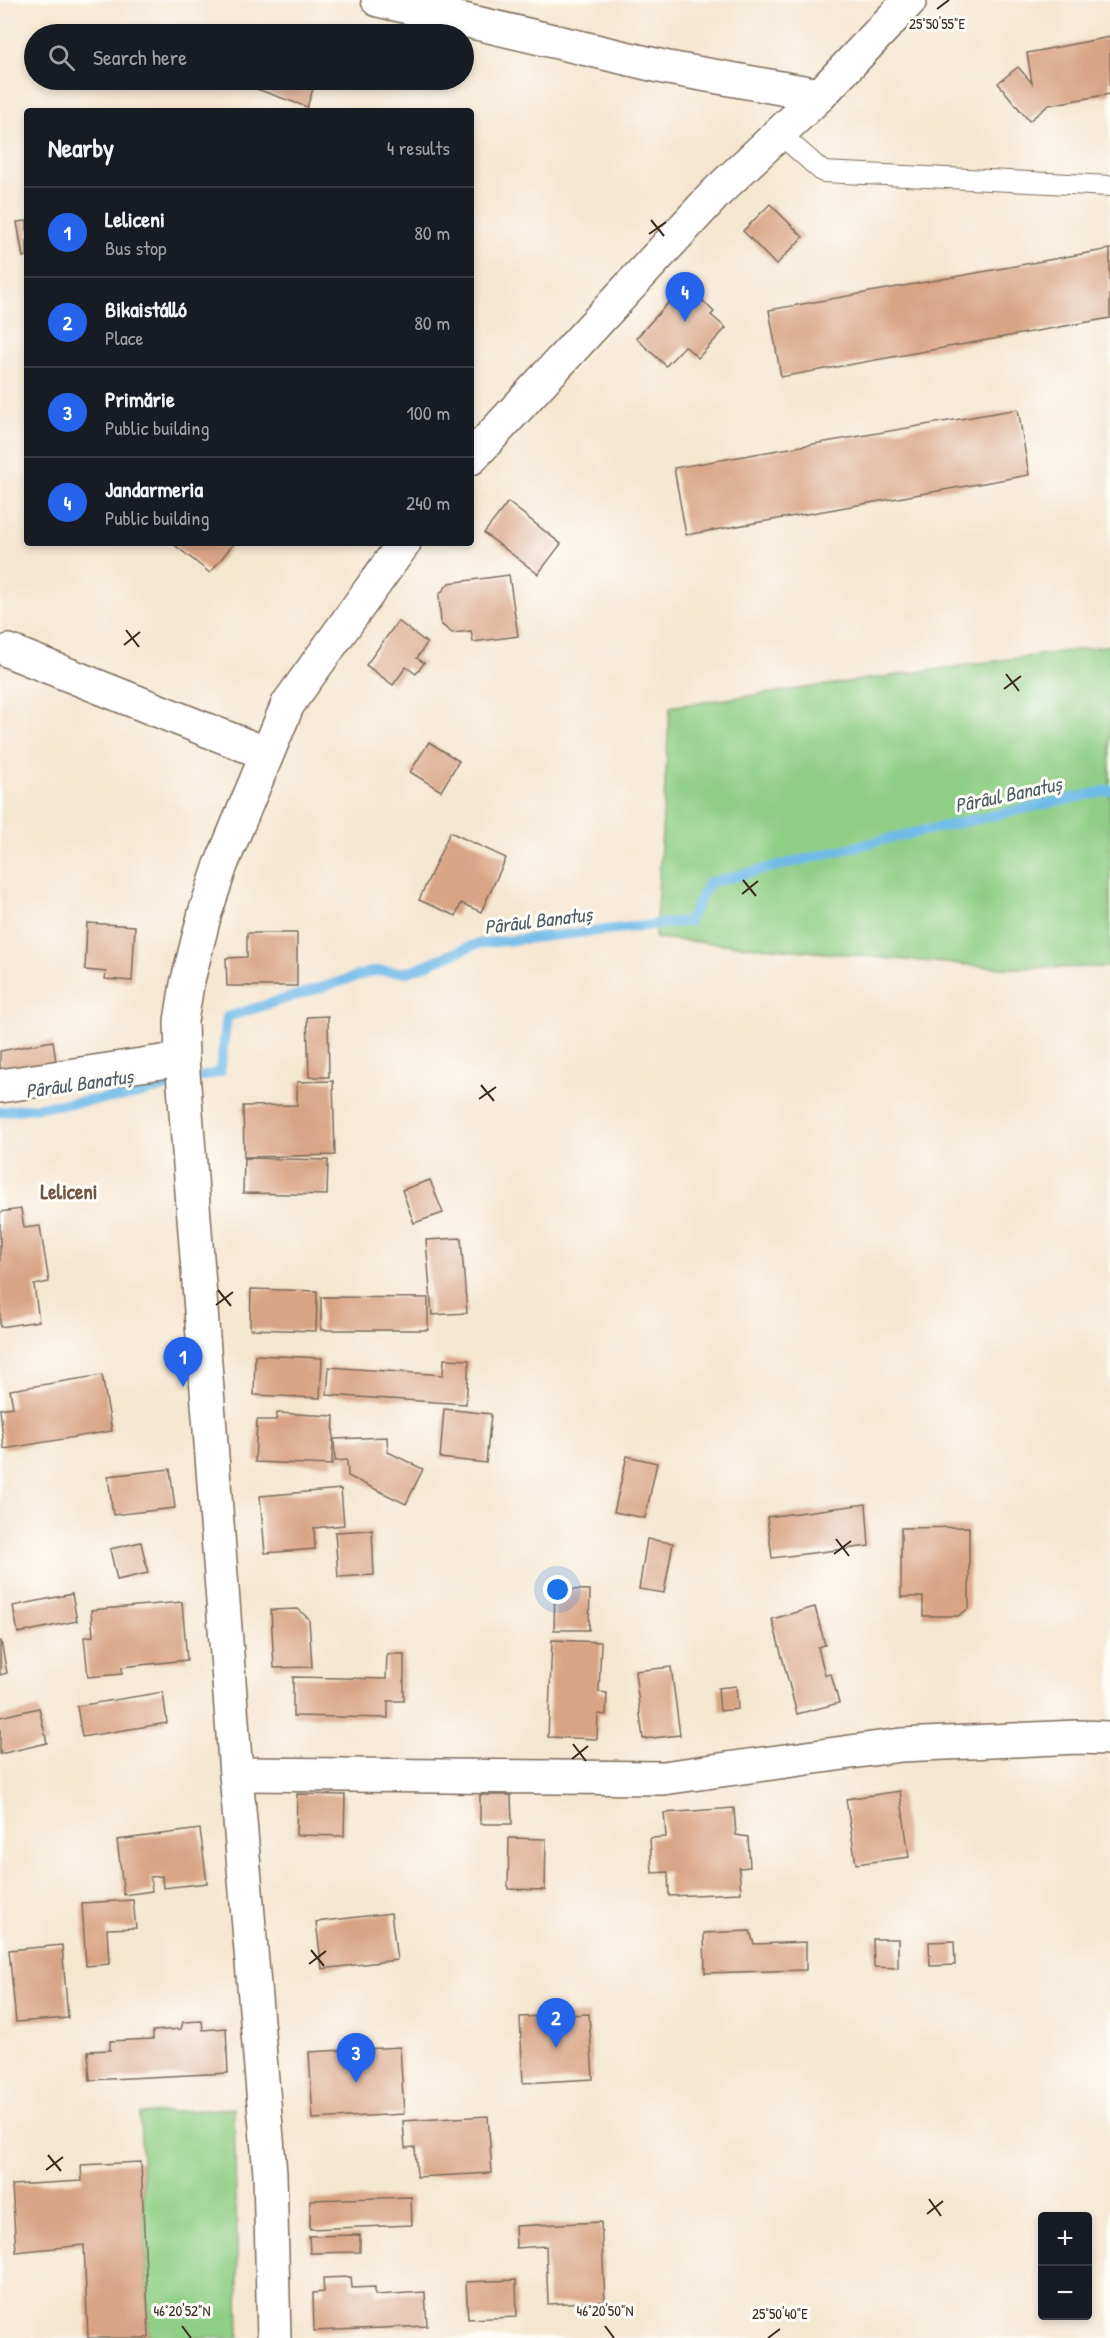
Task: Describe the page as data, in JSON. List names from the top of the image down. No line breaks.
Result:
{"districts":["Leliceni"],"water":["Pârâul Banatuș"],"page":{"search":"Search here","heading":["Nearby","4 results"],"list":[{"mark":"1","name":"Leliceni","note":"Bus stop","value":"80 m"},{"mark":"2","name":"Bikaistálló","note":"Place","value":"80 m"},{"mark":"3","name":"Primărie","note":"Public building","value":"100 m"},{"mark":"4","name":"Jandarmeria","note":"Public building","value":"240 m"}],"pins":["4","1","2","3"],"map_buttons":["+","−"]},"coordinates":["25°50'55\"E","46°20'52\"N","46°20'50\"N","25°50'40\"E"]}
